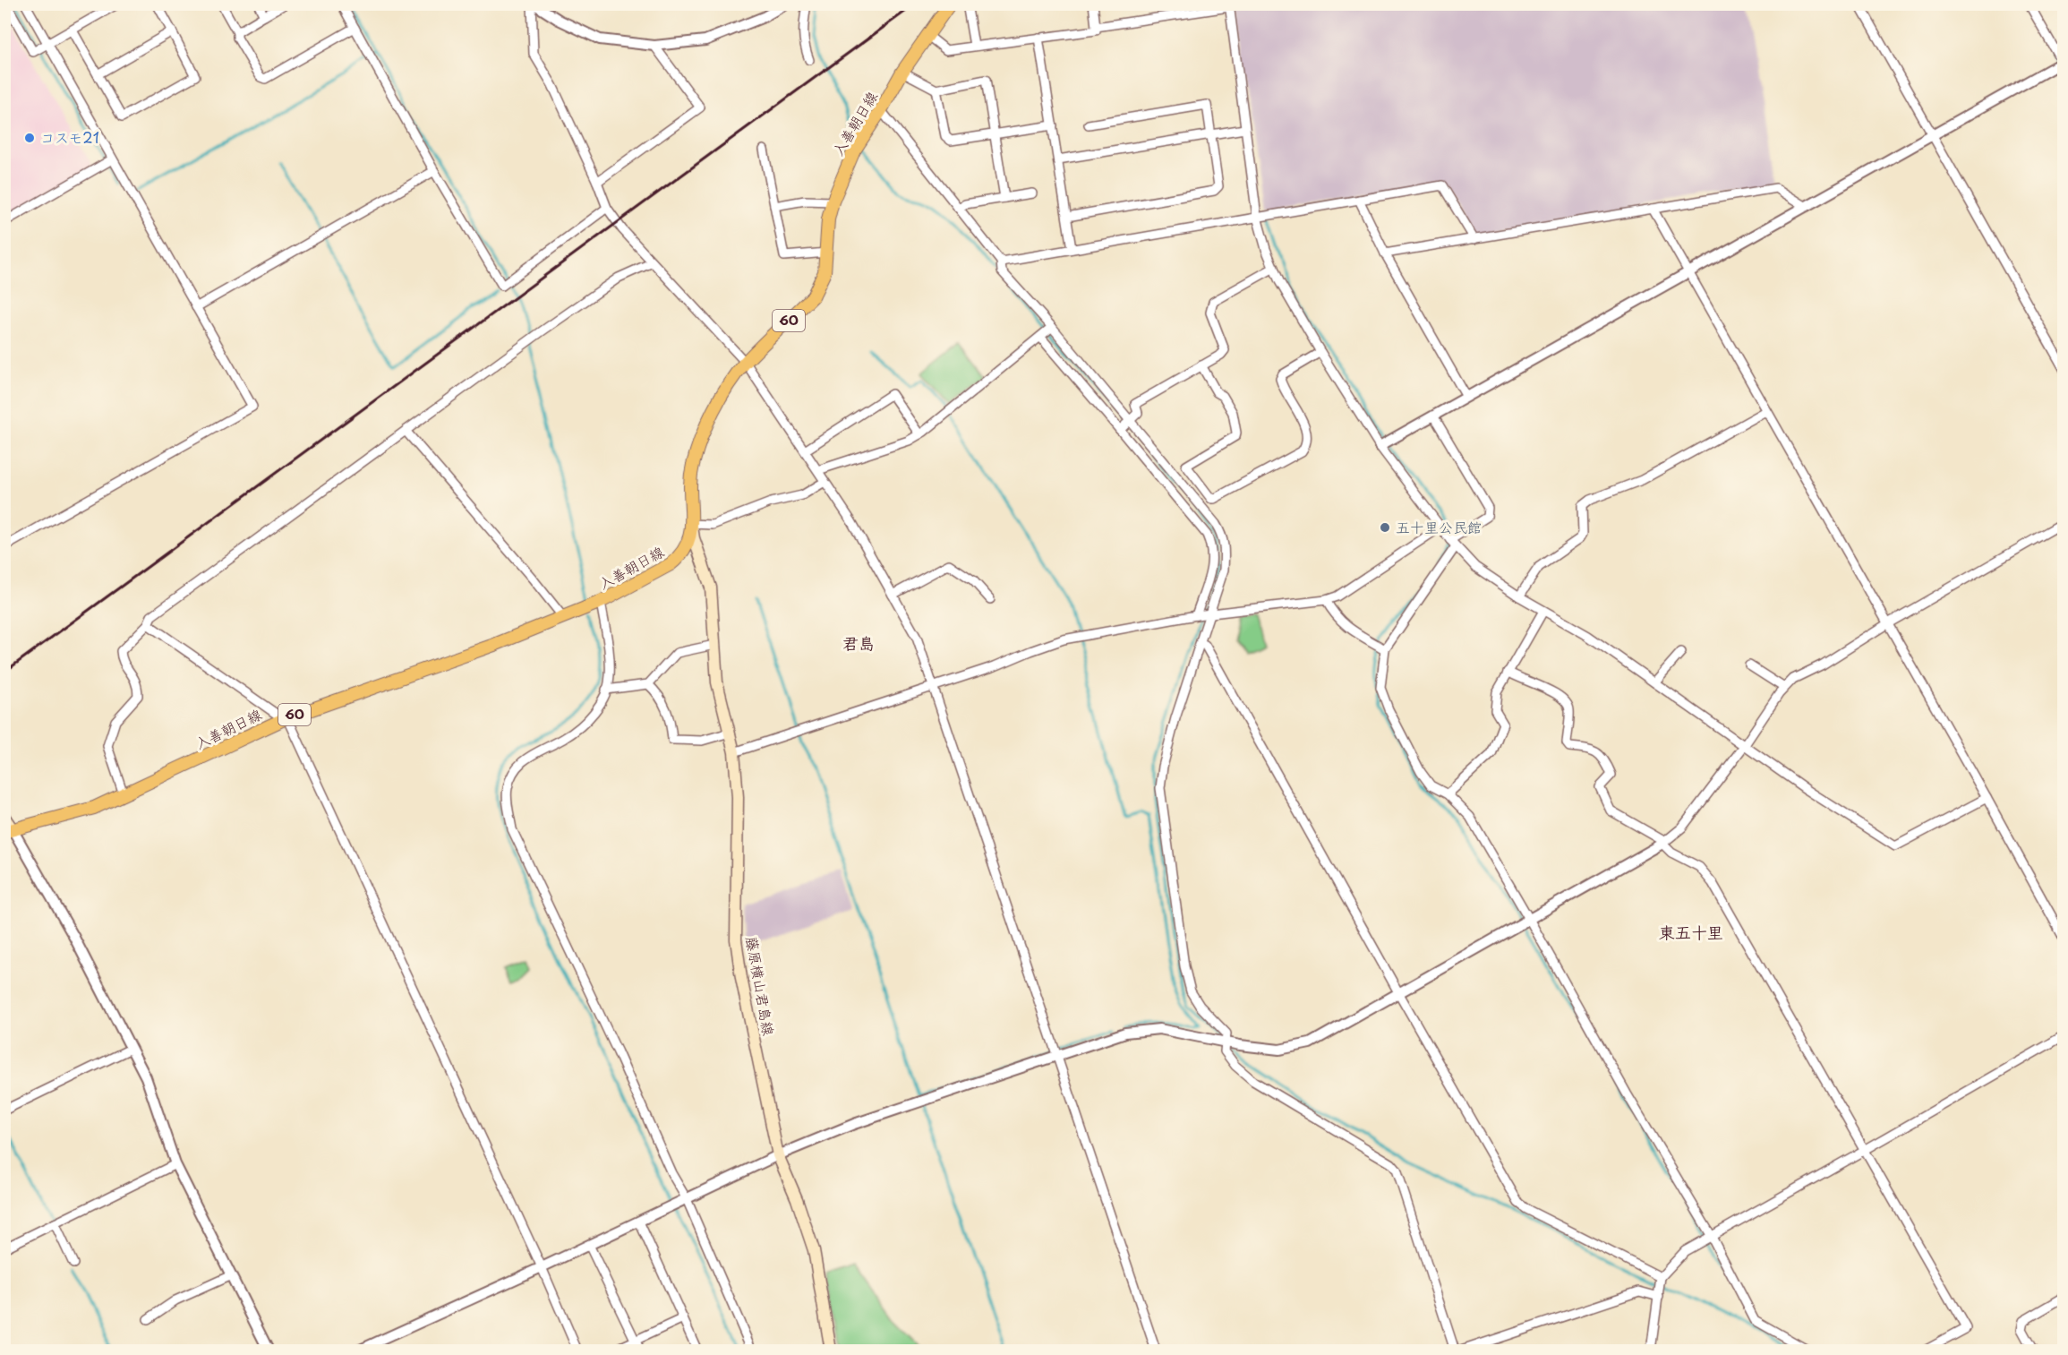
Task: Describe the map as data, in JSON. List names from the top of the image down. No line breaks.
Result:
{"streets":{"main road":["入善朝日線","60","藤原横山君島線"]},"crossings":[["入善朝日線","藤原横山君島線"]],"districts":["君島","東五十里"],"places":["コスモ21","五十里公民館"]}
